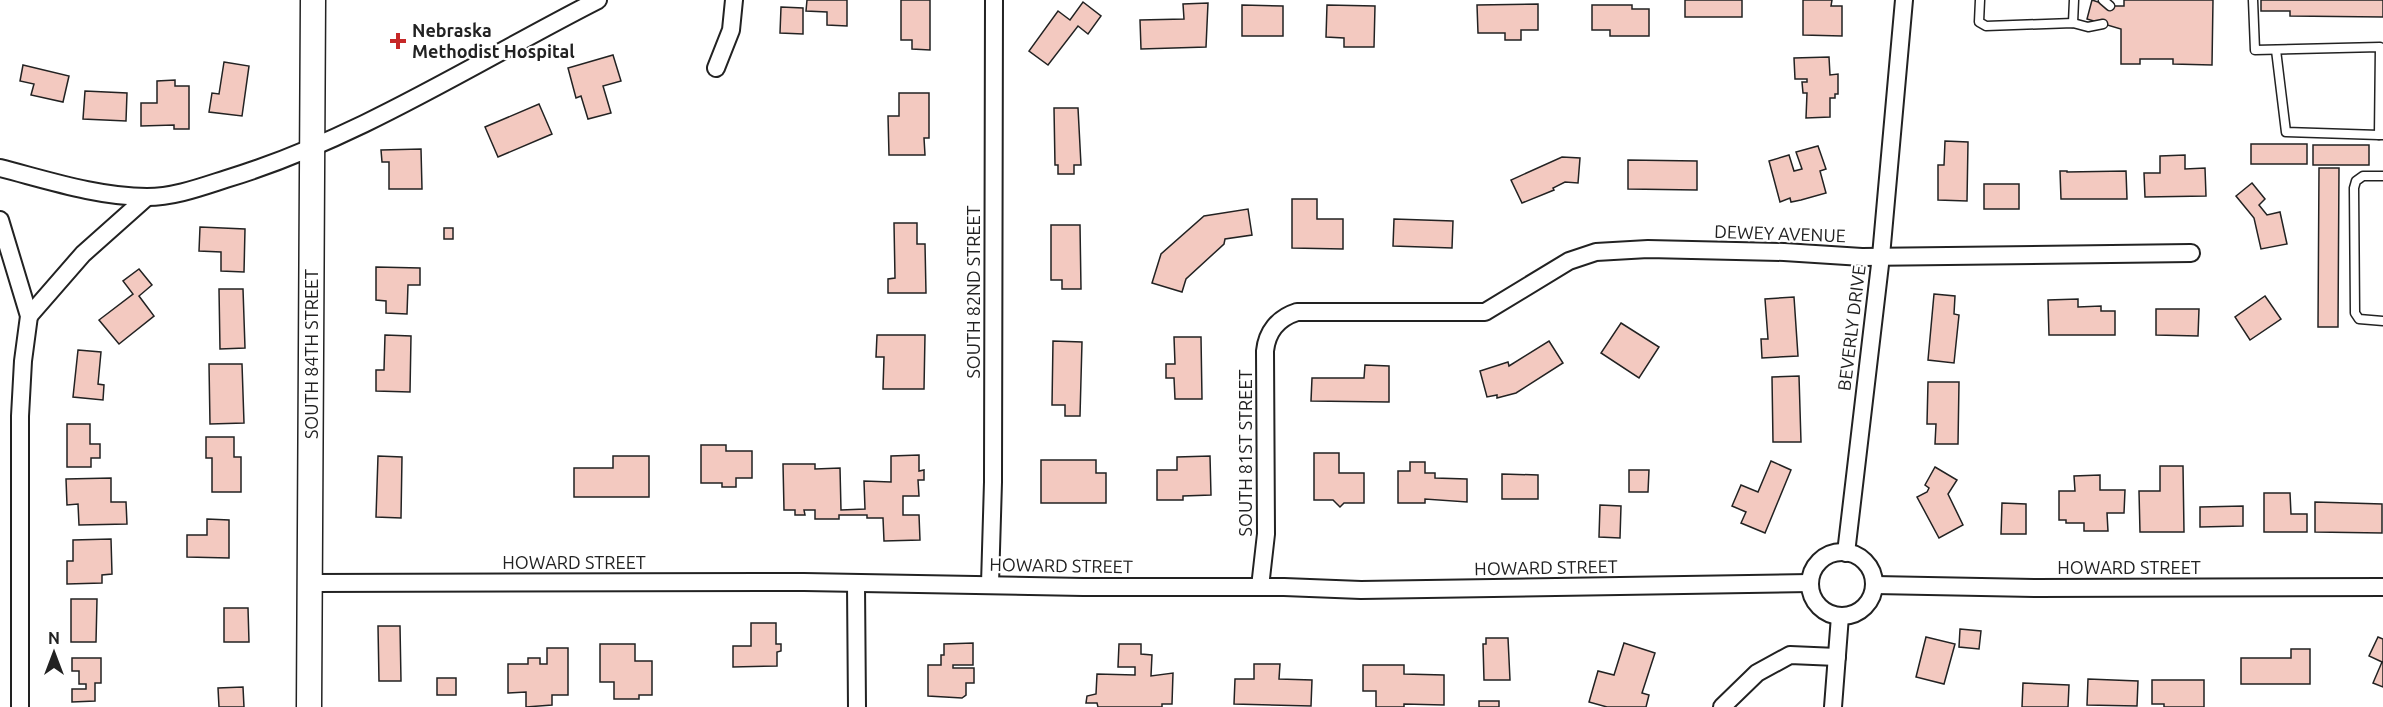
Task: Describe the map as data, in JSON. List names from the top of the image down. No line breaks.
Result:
{"streets":{"main road":["SOUTH 84TH STREET"],"street":["DEWEY AVENUE","SOUTH 82ND STREET","BEVERLY DRIVE","SOUTH 81ST STREET","HOWARD STREET"]},"crossings":[["DEWEY AVENUE","BEVERLY DRIVE"],["DEWEY AVENUE","SOUTH 81ST STREET"],["SOUTH 82ND STREET","HOWARD STREET"],["BEVERLY DRIVE","HOWARD STREET"],["SOUTH 84TH STREET","HOWARD STREET"],["SOUTH 81ST STREET","HOWARD STREET"]],"places":{"health":["Nebraska Methodist Hospital"]},"north":"top"}
